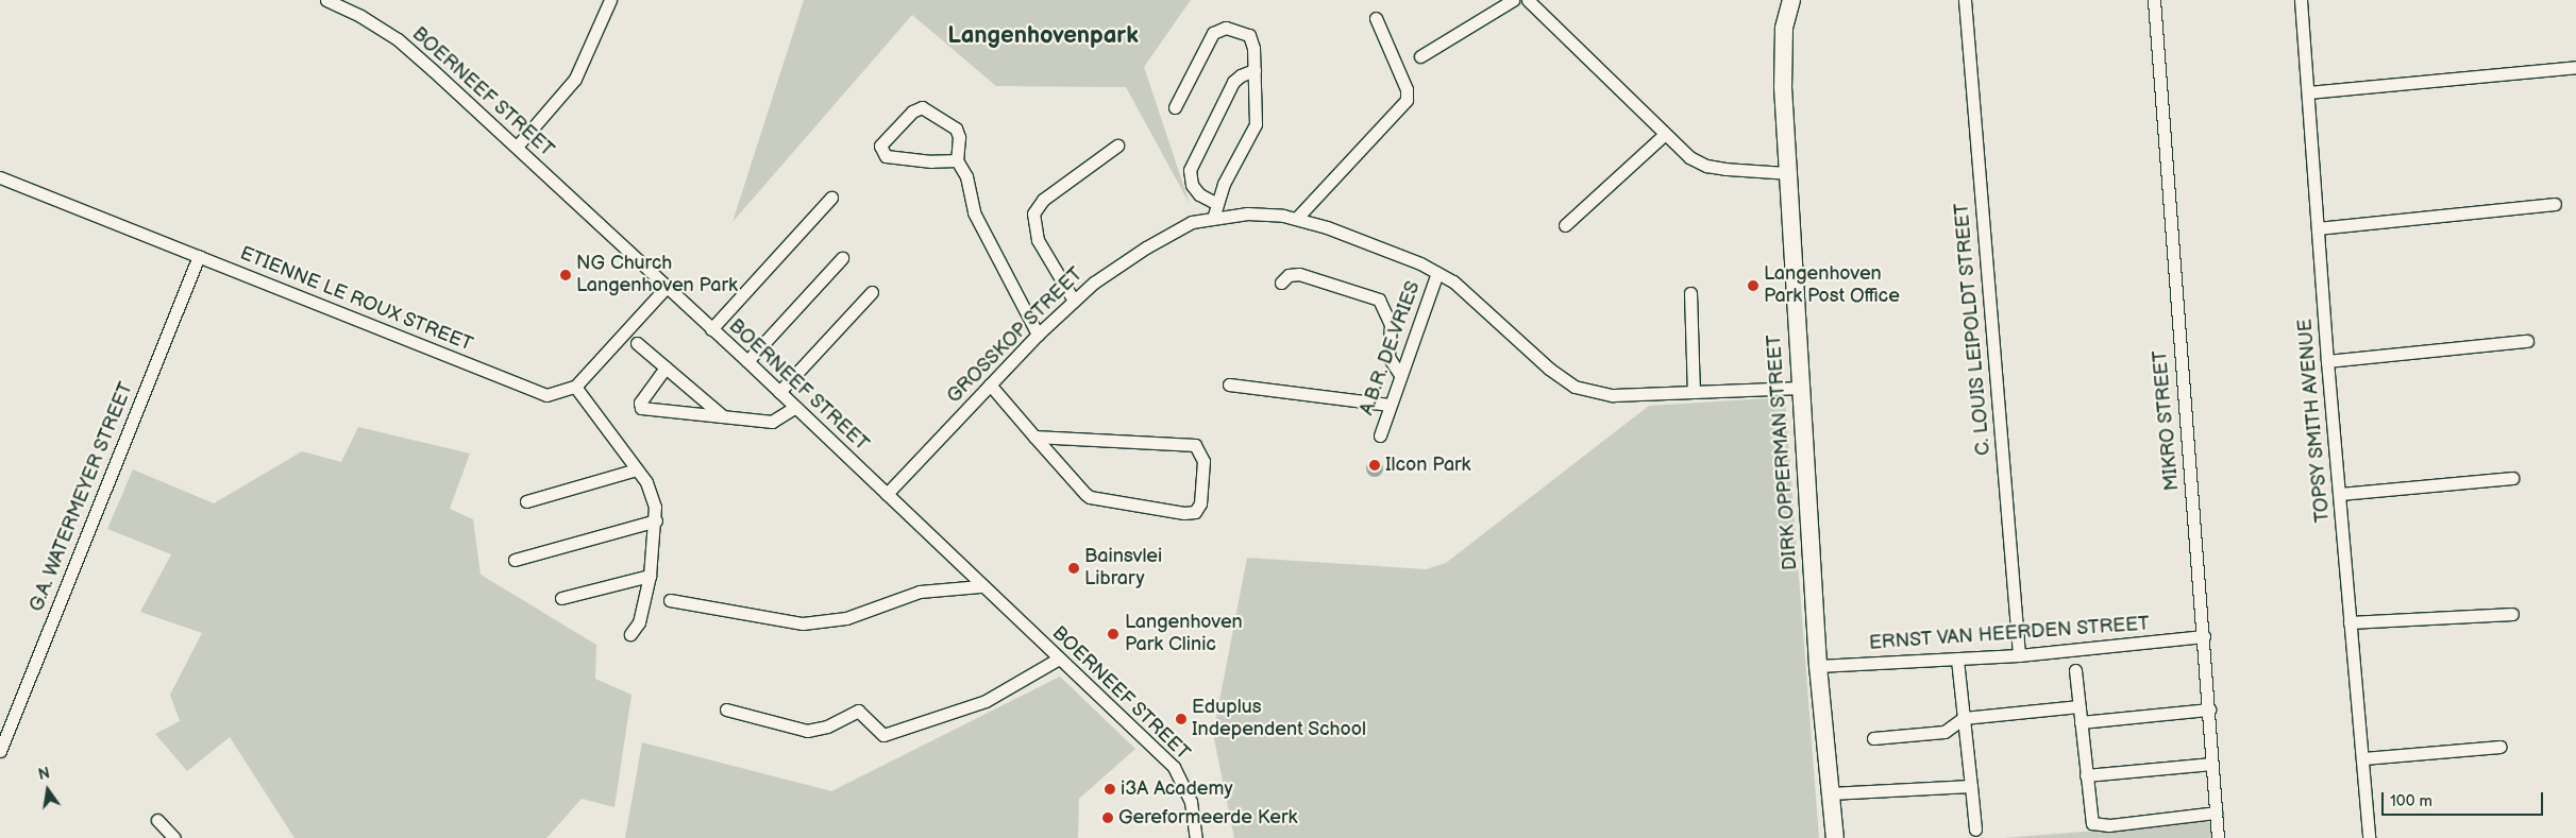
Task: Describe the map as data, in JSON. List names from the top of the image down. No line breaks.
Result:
{"streets":{"street":["BOERNEEF STREET","ETIENNE LE ROUX STREET","C. LOUIS LEIPOLDT STREET","GROSSKOP STREET","A.B.R. DE VRIES","MIKRO STREET","TOPSY SMITH AVENUE","DIRK OPPERMAN STREET","G.A. WATERMEYER STREET","ERNST VAN HEERDEN STREET"]},"crossings":[["BOERNEEF STREET","GROSSKOP STREET"],["ETIENNE LE ROUX STREET","G.A. WATERMEYER STREET"],["C. LOUIS LEIPOLDT STREET","ERNST VAN HEERDEN STREET"],["GROSSKOP STREET","A.B.R. DE VRIES"],["GROSSKOP STREET","DIRK OPPERMAN STREET"],["MIKRO STREET","ERNST VAN HEERDEN STREET"],["DIRK OPPERMAN STREET","ERNST VAN HEERDEN STREET"]],"districts":["Langenhovenpark"],"places":["NG Church Langenhoven Park","Langenhoven Park Post Office","Ilcon Park","Bainsvlei Library","Langenhoven Park Clinic","Eduplus Independent School","i3A Academy","Gereformeerde Kerk"],"scale_bar":"100 m","north":"top"}
